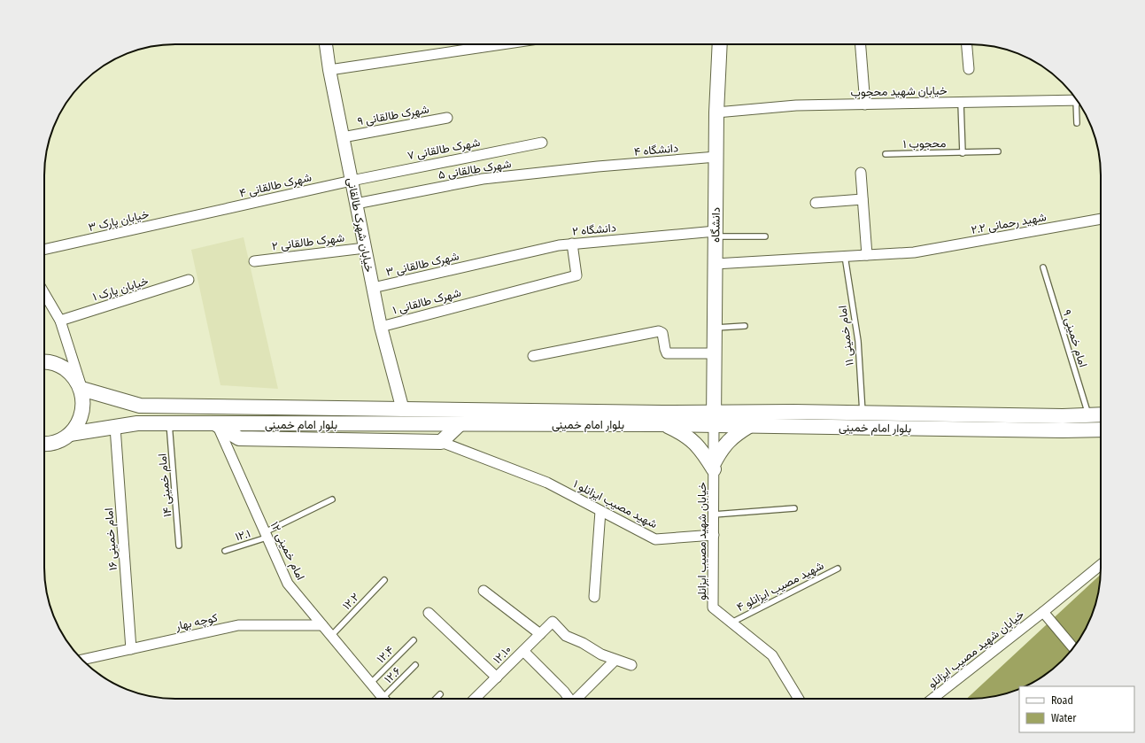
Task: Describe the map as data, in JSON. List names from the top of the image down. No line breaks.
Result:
{"streets":{"main road":["دانشگاه","بلوار امام خمینی"],"street":["خیابان شهید محجوب","شهرک طالقانی ۹","شهرک طالقانی ۷","دانشگاه ۴","شهرک طالقانی ۵","شهرک طالقانی ۴","خیابان پارک ۳","شهید رحمانی ۲.۲","خیابان شهرک طالقانی","دانشگاه ۲","شهرک طالقانی ۲","شهرک طالقانی ۳","خیابان پارک ۱","شهرک طالقانی ۱","شهید مصیب ایزانلو ۱","امام خمینی ۱۶","خیابان شهید مصیب ایزانلو","امام خمینی ۱۲","کوچه بهار","۱۲.۱۰"],"lane":["محجوب ۱","امام خمینی ۱۱","امام خمینی ۹","امام خمینی ۱۴","۱۲.۱","شهید مصیب ایزانلو ۴","۱۲.۲","۱۲.۴","۱۲.۶"]},"crossings":[["خیابان شهید محجوب","محجوب ۱"],["خیابان شهید محجوب","دانشگاه"],["شهرک طالقانی ۹","خیابان شهرک طالقانی"],["شهرک طالقانی ۷","شهرک طالقانی ۴"],["شهرک طالقانی ۷","خیابان شهرک طالقانی"],["دانشگاه ۴","شهرک طالقانی ۵"],["دانشگاه ۴","دانشگاه"],["شهرک طالقانی ۵","خیابان شهرک طالقانی"],["شهرک طالقانی ۴","خیابان پارک ۳"],["شهرک طالقانی ۴","خیابان شهرک طالقانی"],["شهید رحمانی ۲.۲","دانشگاه"],["شهید رحمانی ۲.۲","امام خمینی ۱۱"],["خیابان شهرک طالقانی","شهرک طالقانی ۲"],["خیابان شهرک طالقانی","شهرک طالقانی ۳"],["خیابان شهرک طالقانی","شهرک طالقانی ۱"],["خیابان شهرک طالقانی","بلوار امام خمینی"],["دانشگاه","دانشگاه ۲"],["دانشگاه","بلوار امام خمینی"],["دانشگاه","خیابان شهید مصیب ایزانلو"],["دانشگاه ۲","شهرک طالقانی ۳"],["دانشگاه ۲","شهرک طالقانی ۱"],["امام خمینی ۱۱","بلوار امام خمینی"],["امام خمینی ۹","بلوار امام خمینی"],["بلوار امام خمینی","امام خمینی ۱۴"],["بلوار امام خمینی","امام خمینی ۱۶"],["بلوار امام خمینی","خیابان شهید مصیب ایزانلو"],["بلوار امام خمینی","امام خمینی ۱۲"],["شهید مصیب ایزانلو ۱","خیابان شهید مصیب ایزانلو"],["۱۲.۱","امام خمینی ۱۲"],["امام خمینی ۱۶","کوچه بهار"],["خیابان شهید مصیب ایزانلو","شهید مصیب ایزانلو ۴"],["امام خمینی ۱۲","۱۲.۲"],["امام خمینی ۱۲","کوچه بهار"],["امام خمینی ۱۲","۱۲.۴"]],"legend":["Road","Water"]}
